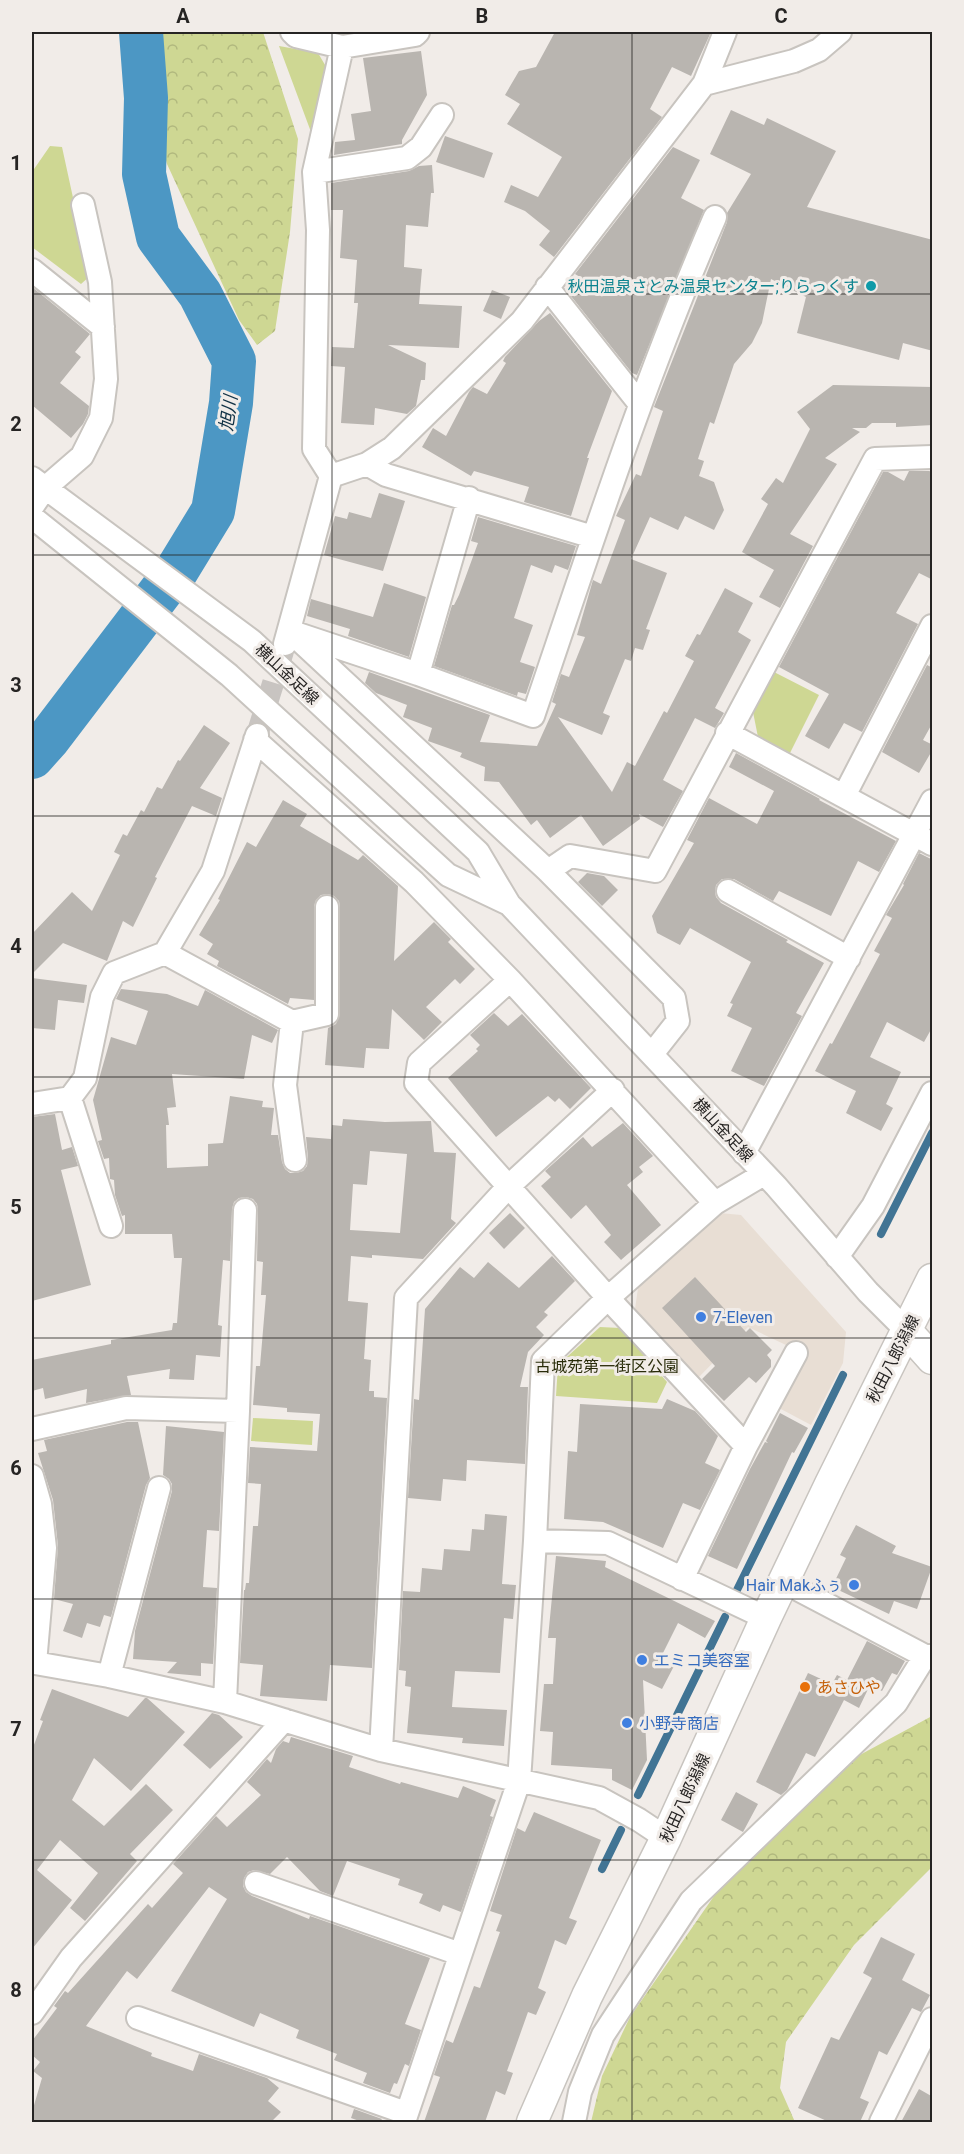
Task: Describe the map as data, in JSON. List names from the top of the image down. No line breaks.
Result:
{"streets":{"main road":["横山金足線","秋田八郎潟線"]},"crossings":[["横山金足線","秋田八郎潟線"]],"water":["旭川"],"parks":["古城苑第一街区公園"],"places":["秋田温泉さとみ温泉センター;りらっくす","7-Eleven","Hair Makふぅ","エミコ美容室","あさひや","小野寺商店"],"grid":{"columns":["A","B","C"],"rows":["1","2","3","4","5","6","7","8"]}}
